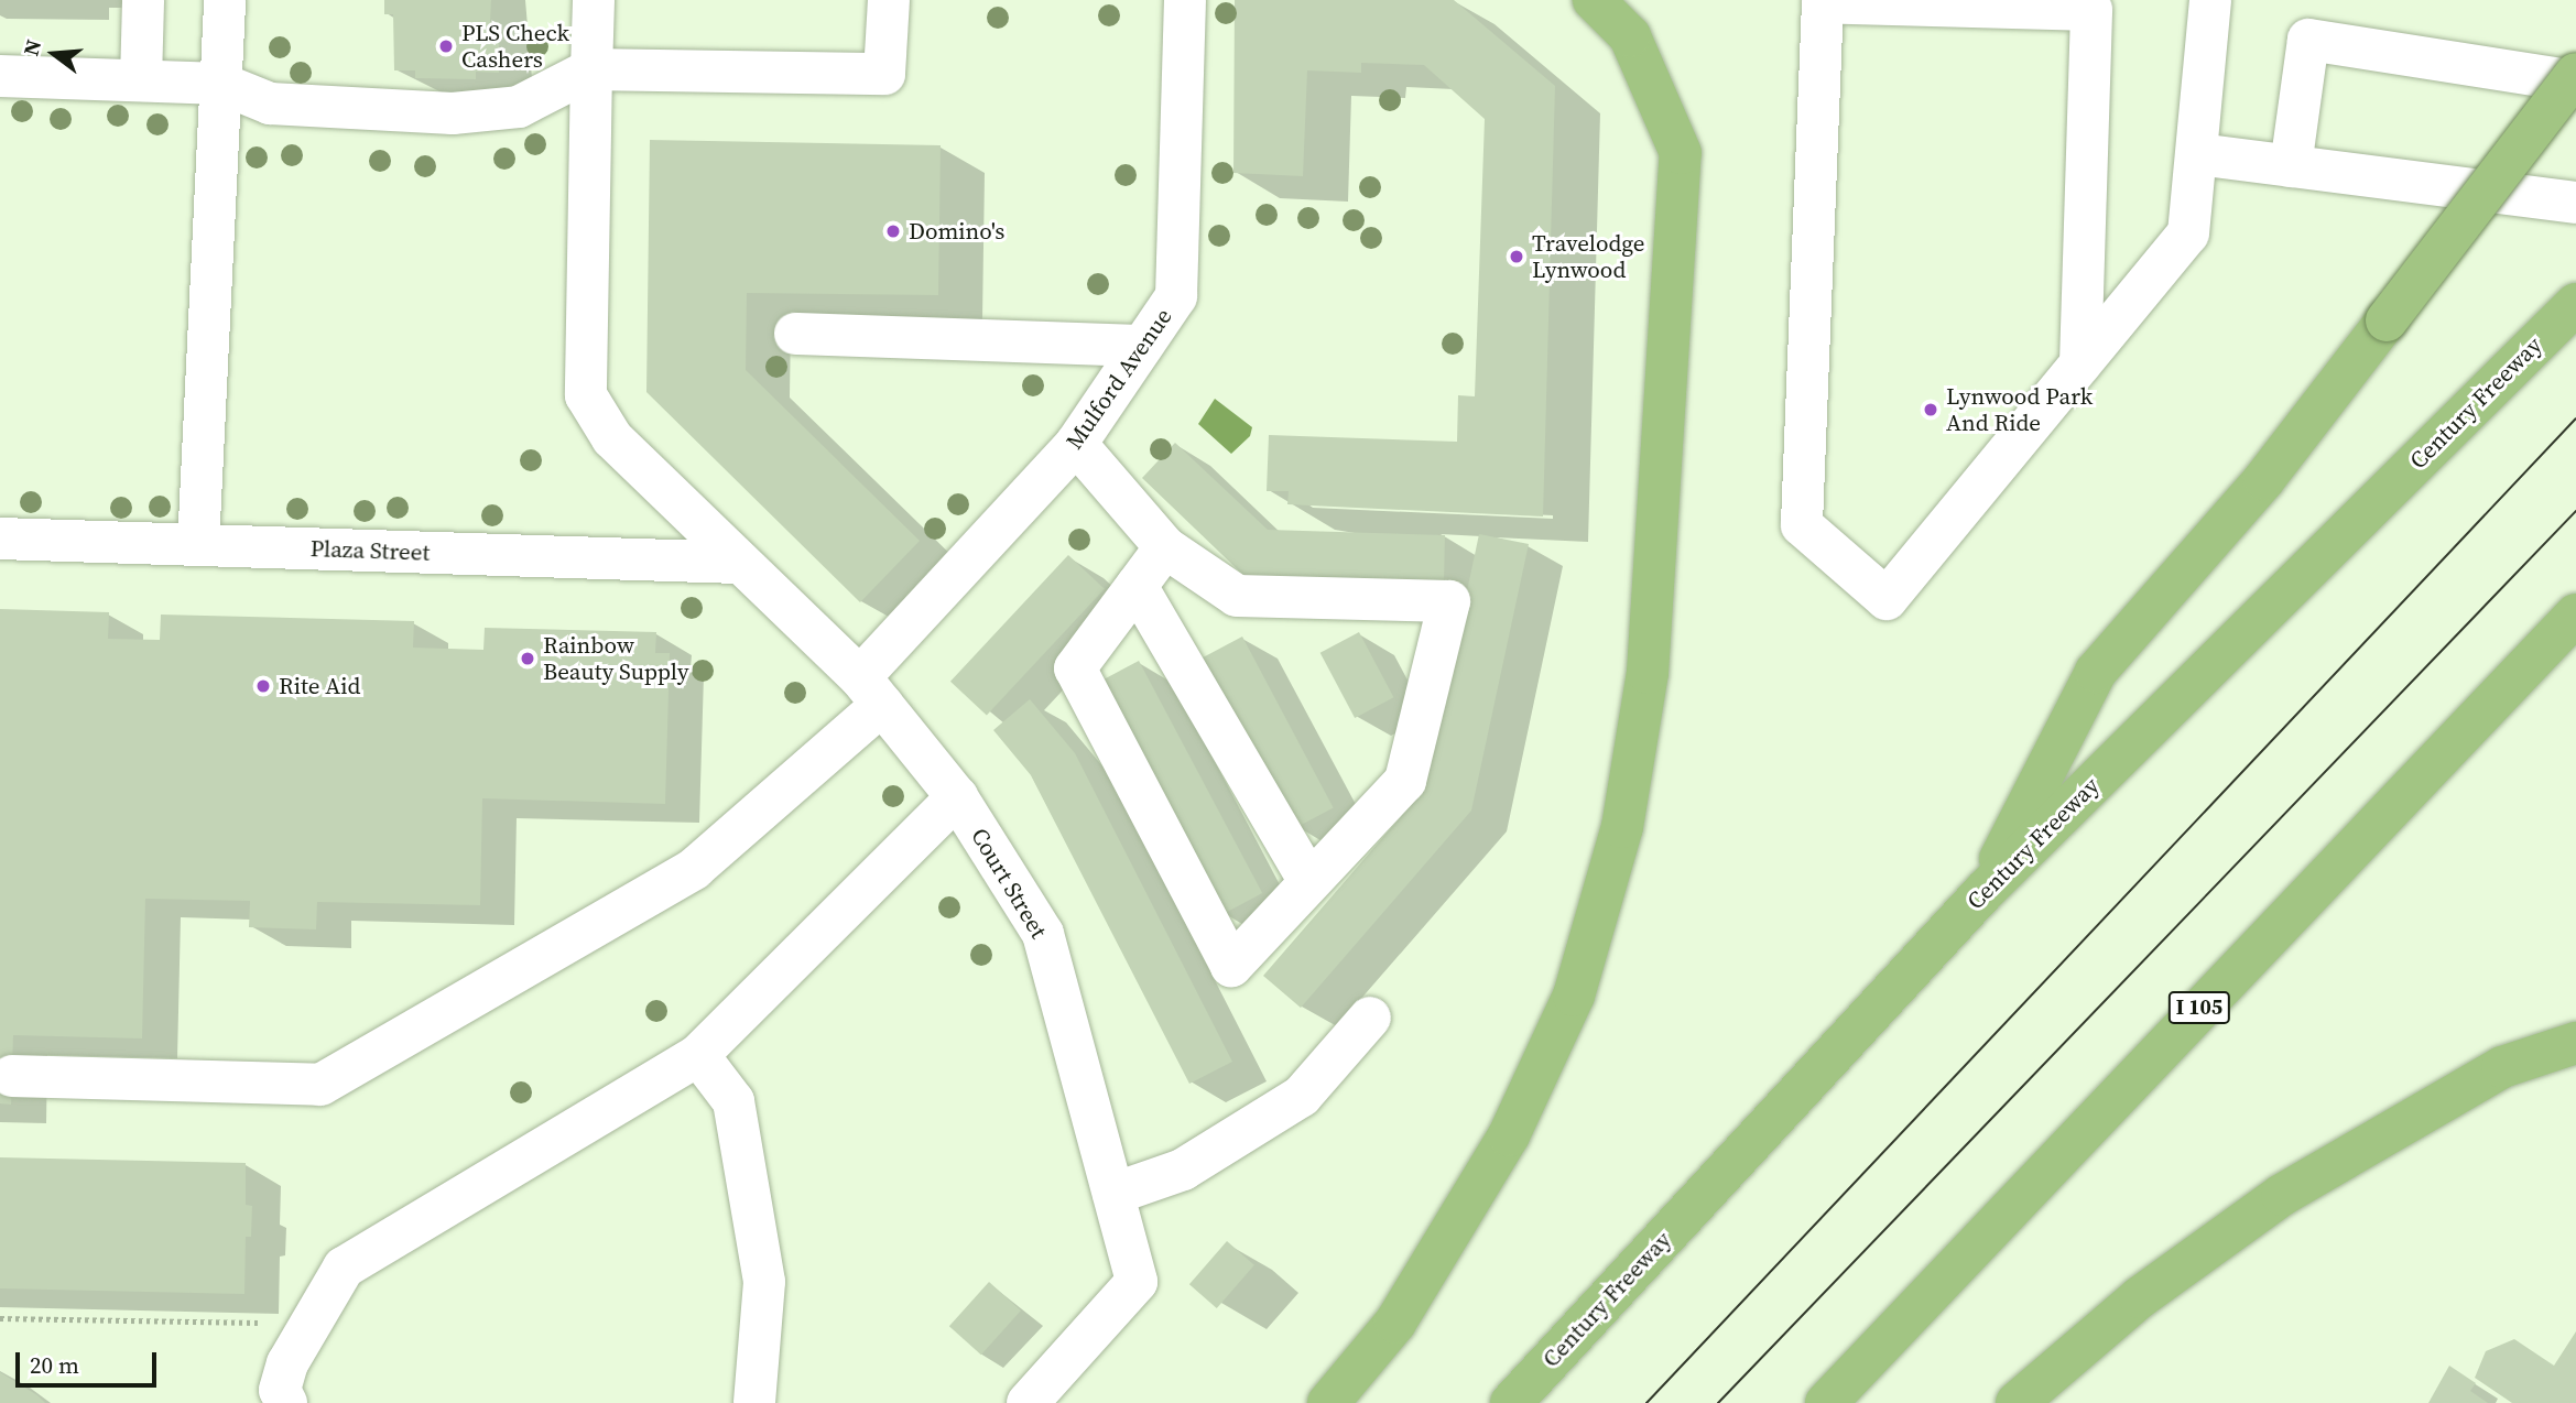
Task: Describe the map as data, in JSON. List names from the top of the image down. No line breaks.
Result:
{"streets":{"highway":["Century Freeway","I 105"],"street":["Mulford Avenue","Plaza Street","Court Street"]},"crossings":[["Mulford Avenue","Court Street"],["Plaza Street","Court Street"]],"places":["PLS Check Cashers","Domino's","Travelodge Lynwood","Lynwood Park And Ride","Rainbow Beauty Supply","Rite Aid"],"scale_bar":"20 m","north":"left"}
